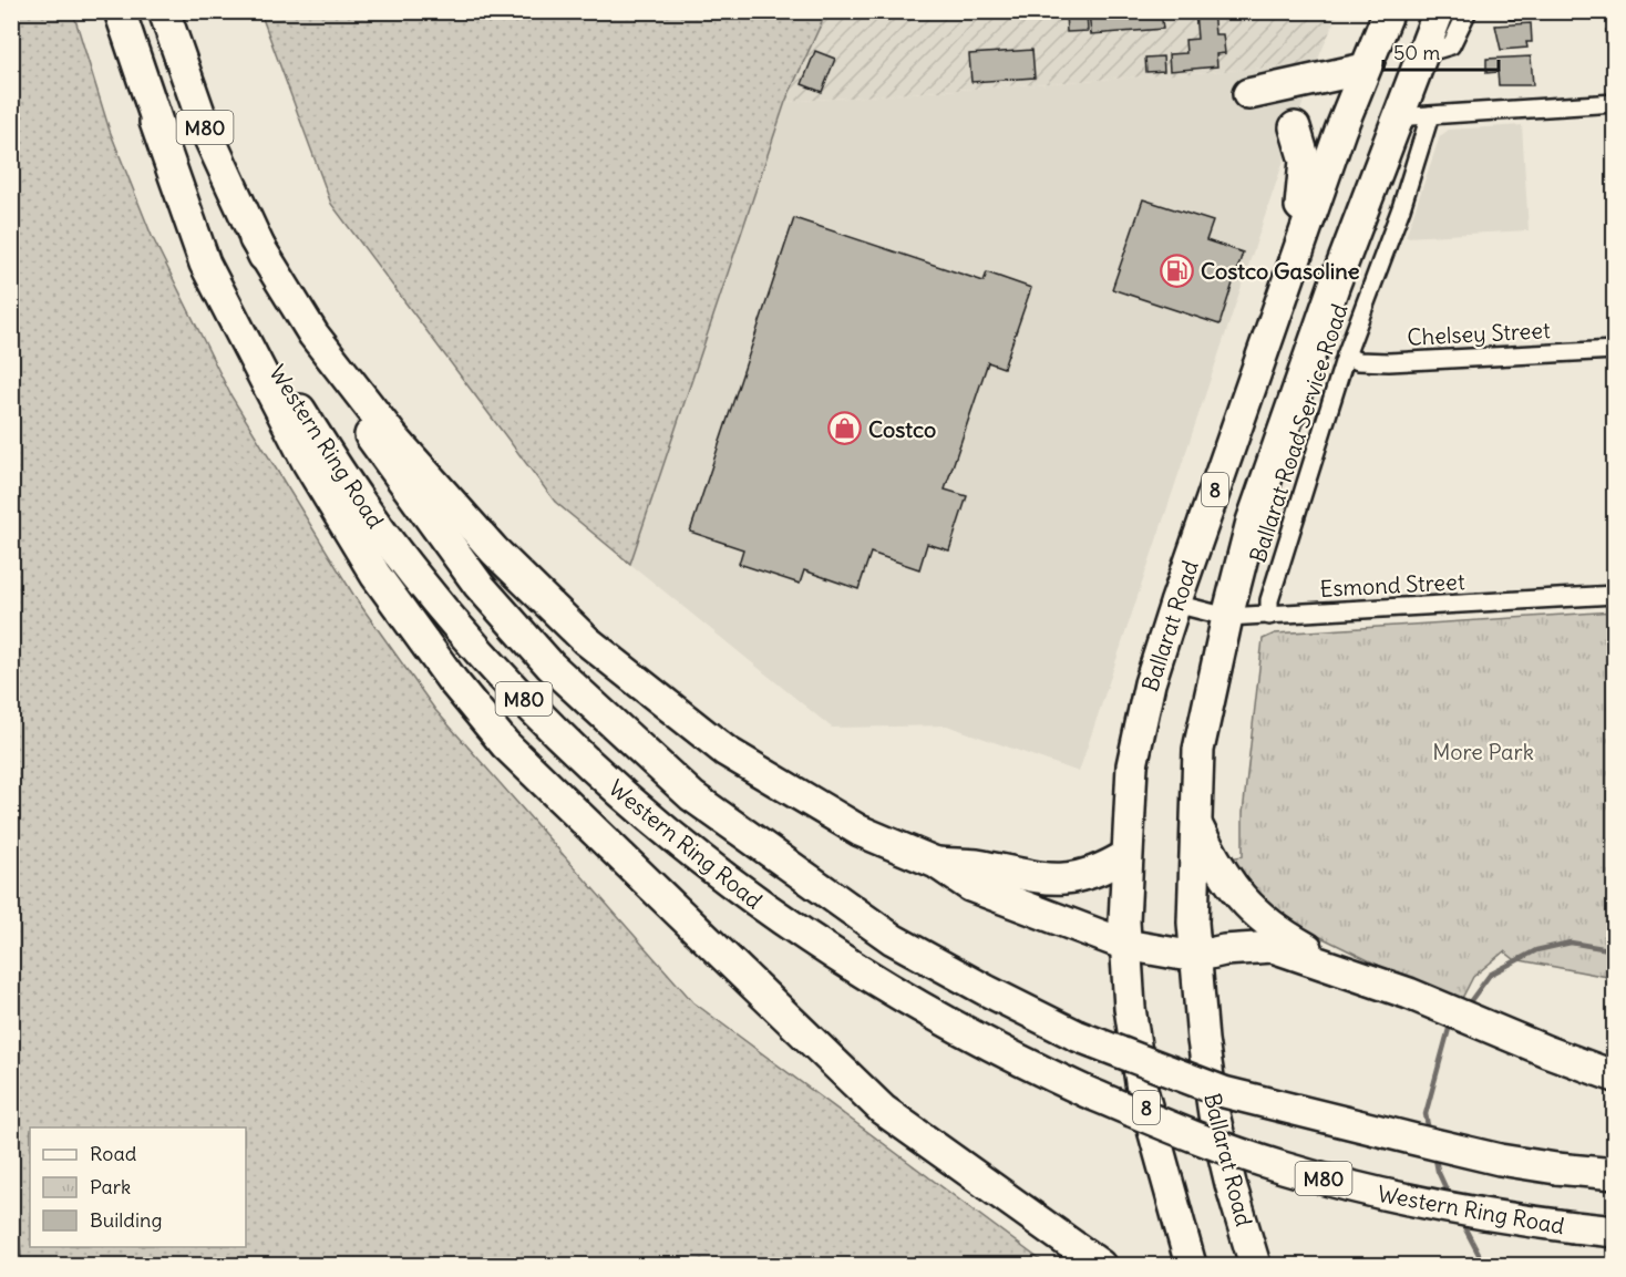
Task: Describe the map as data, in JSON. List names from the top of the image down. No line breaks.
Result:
{"streets":{"highway":["M80","Western Ring Road","8","Ballarat Road"],"street":["Chelsey Street","Ballarat Road Service Road","Esmond Street"]},"crossings":[["Chelsey Street","Ballarat Road Service Road"],["Ballarat Road Service Road","Esmond Street"],["Esmond Street","Ballarat Road"]],"parks":["More Park"],"places":{"fuel station":["Costco Gasoline"],"shop":["Costco"]},"legend":["Road","Park","Building"],"scale_bar":"50 m"}
